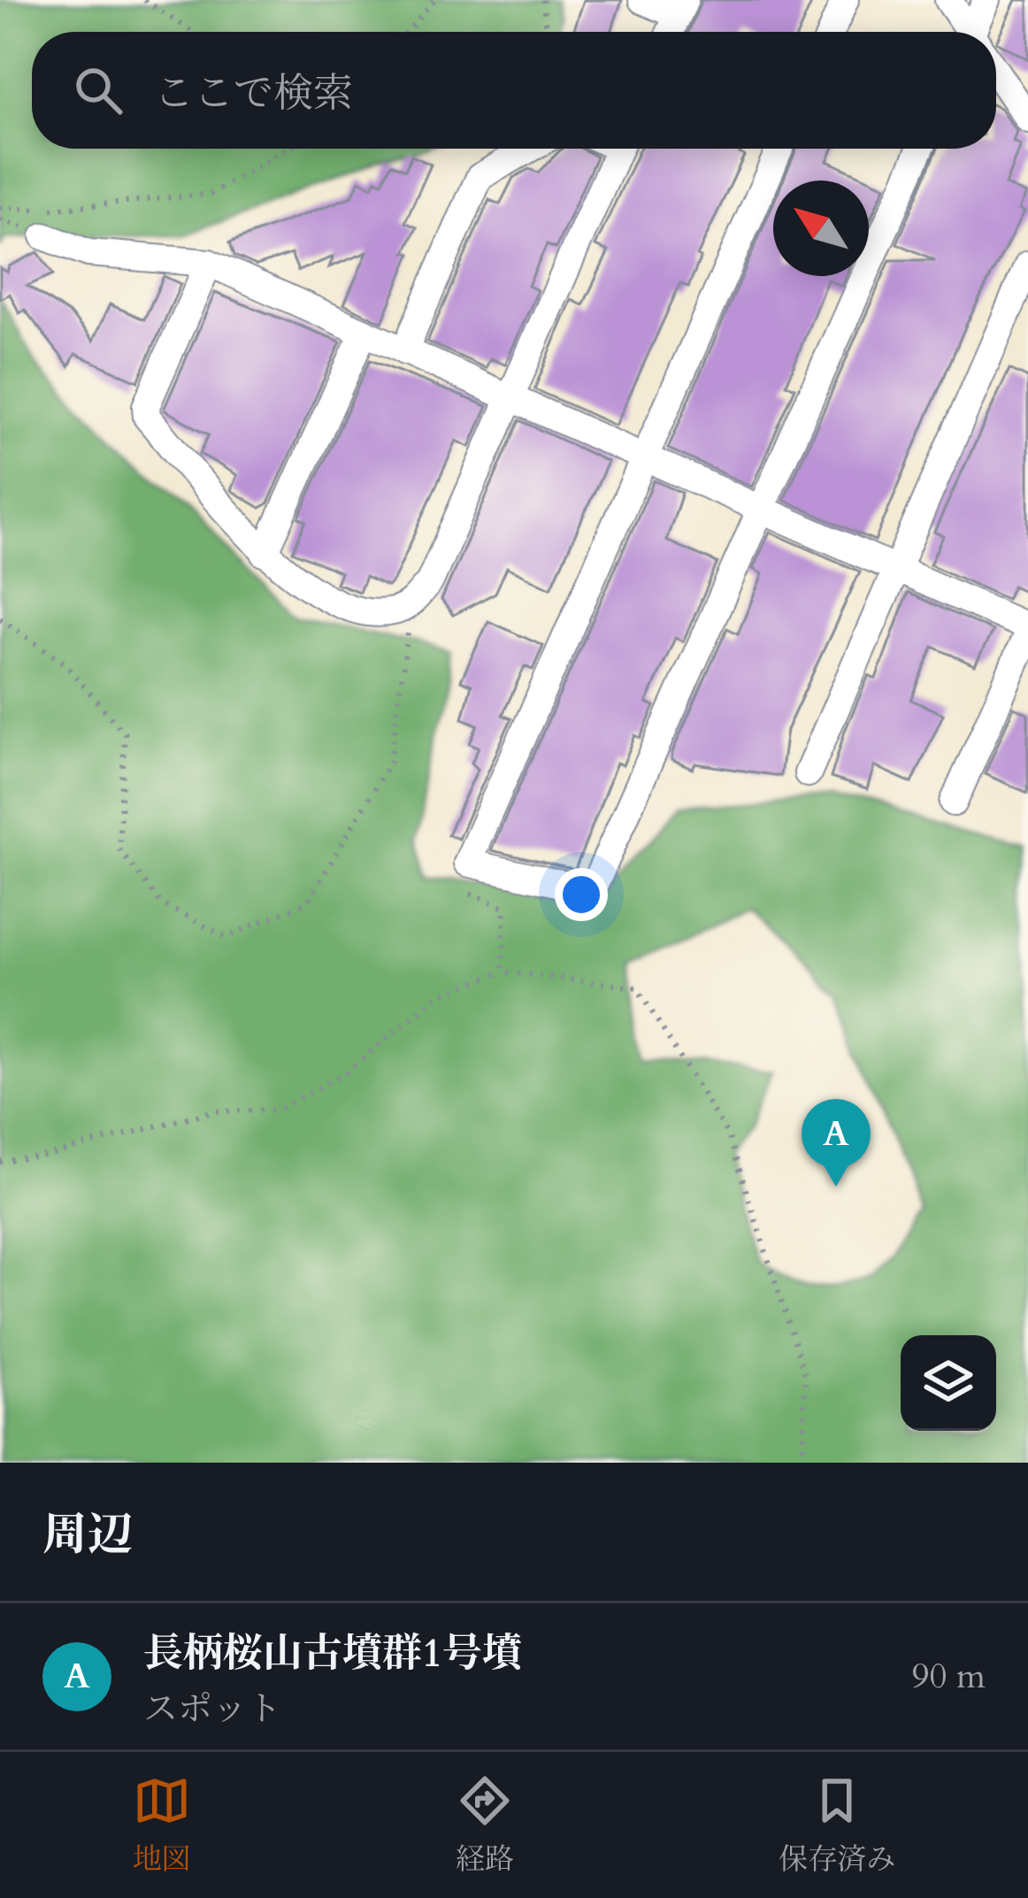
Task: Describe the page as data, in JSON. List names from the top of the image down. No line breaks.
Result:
{"north":"top left","page":{"search":"ここで検索","pins":"A","heading":"周辺","list":[{"mark":"A","name":"長柄桜山古墳群1号墳","note":"スポット","value":"90 m"}],"nav":["地図","経路","保存済み"]}}
